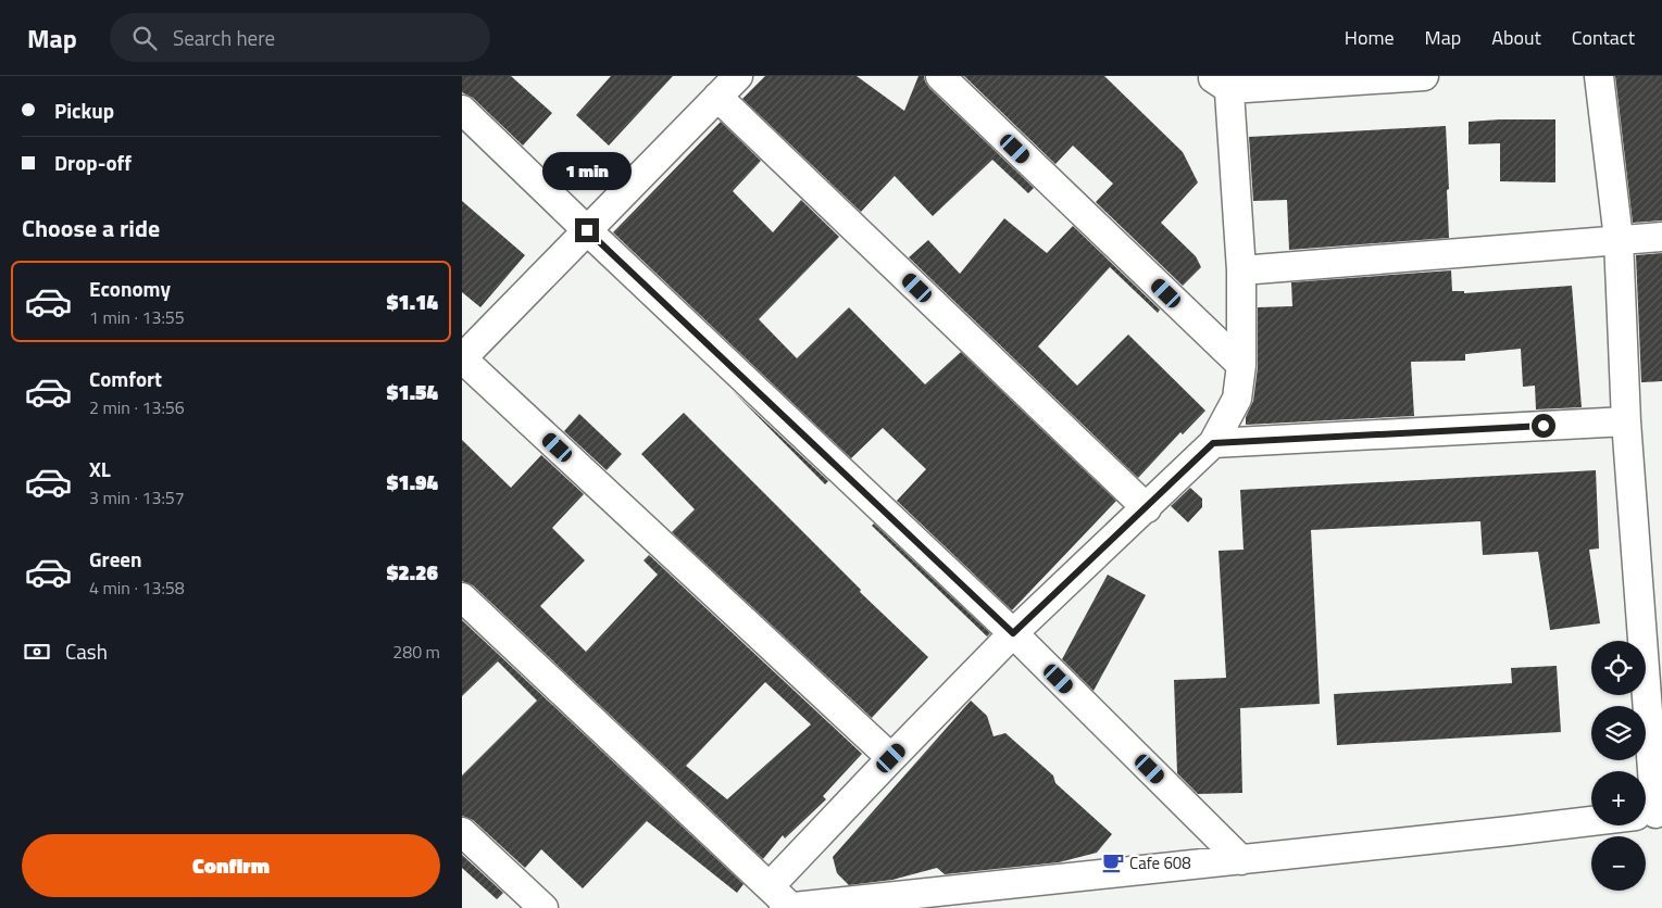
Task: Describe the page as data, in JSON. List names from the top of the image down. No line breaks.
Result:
{"places":{"cafe":["Cafe 608"]},"page":{"header":"Map","search":"Search here","nav":["Home","Map","About","Contact"],"banner":["Pickup","Drop-off"],"bubble":"1 min","heading":"Choose a ride","list":[{"name":"Economy","note":"1 min · 13:55","value":"$1.14"},{"name":"Comfort","note":"2 min · 13:56","value":"$1.54"},{"name":"XL","note":"3 min · 13:57","value":"$1.94"},{"name":"Green","note":"4 min · 13:58","value":"$2.26"}],"pay":["Cash","280 m"],"map_buttons":["+","−"],"buttons":"Confirm"}}
